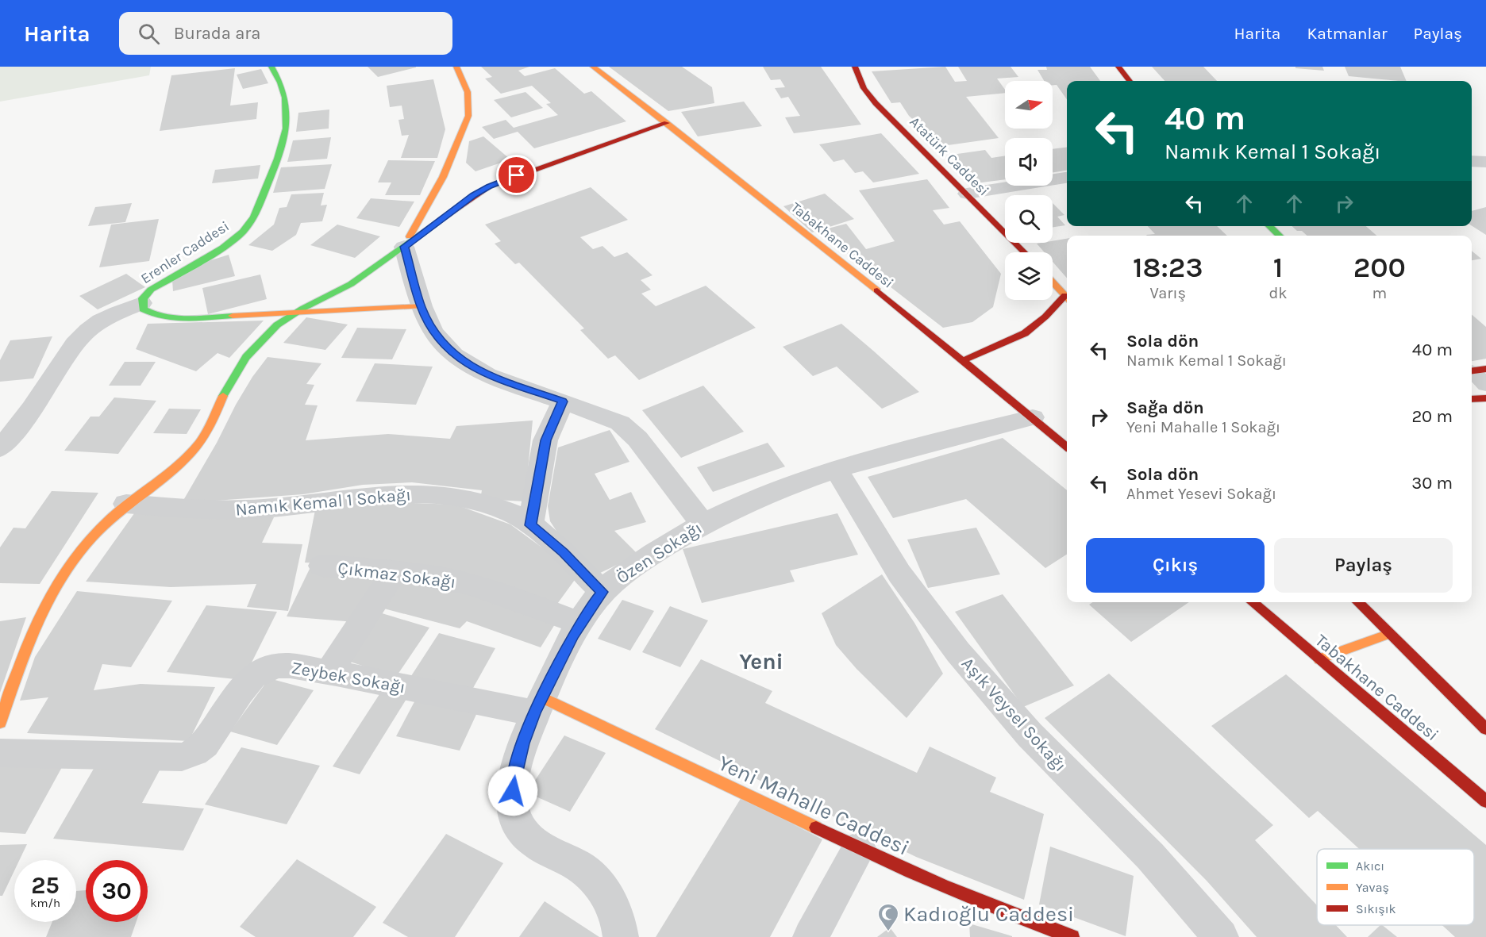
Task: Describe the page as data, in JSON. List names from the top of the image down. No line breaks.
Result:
{"streets":{"street":["Atatürk Caddesi","Tabakhane Caddesi","Erenler Caddesi","Namık Kemal 1 Sokağı","Özen Sokağı","Çıkmaz Sokağı","Zeybek Sokağı","Aşık Veysel Sokağı","Yeni Mahalle Caddesi"]},"crossings":[["Tabakhane Caddesi","Özen Sokağı"],["Namık Kemal 1 Sokağı","Özen Sokağı"],["Özen Sokağı","Çıkmaz Sokağı"],["Özen Sokağı","Zeybek Sokağı"],["Özen Sokağı","Aşık Veysel Sokağı"],["Özen Sokağı","Yeni Mahalle Caddesi"],["Zeybek Sokağı","Yeni Mahalle Caddesi"]],"districts":["Yeni"],"places":{"mosque":["Kadıoğlu Caddesi"]},"legend":["Akıcı","Yavaş","Sıkışık"],"north":"right","page":{"header":"Harita","search":"Burada ara","nav":["Harita","Katmanlar","Paylaş"],"turn":["40 m","Namık Kemal 1 Sokağı"],"eta":["18:23","Varış","1","dk","200","m"],"list":[{"name":"Sola dön","note":"Namık Kemal 1 Sokağı","value":"40 m"},{"name":"Sağa dön","note":"Yeni Mahalle 1 Sokağı","value":"20 m"},{"name":"Sola dön","note":"Ahmet Yesevi Sokağı","value":"30 m"}],"buttons":["Çıkış","Paylaş"],"speed":"25 km/h","limit":"30"}}
